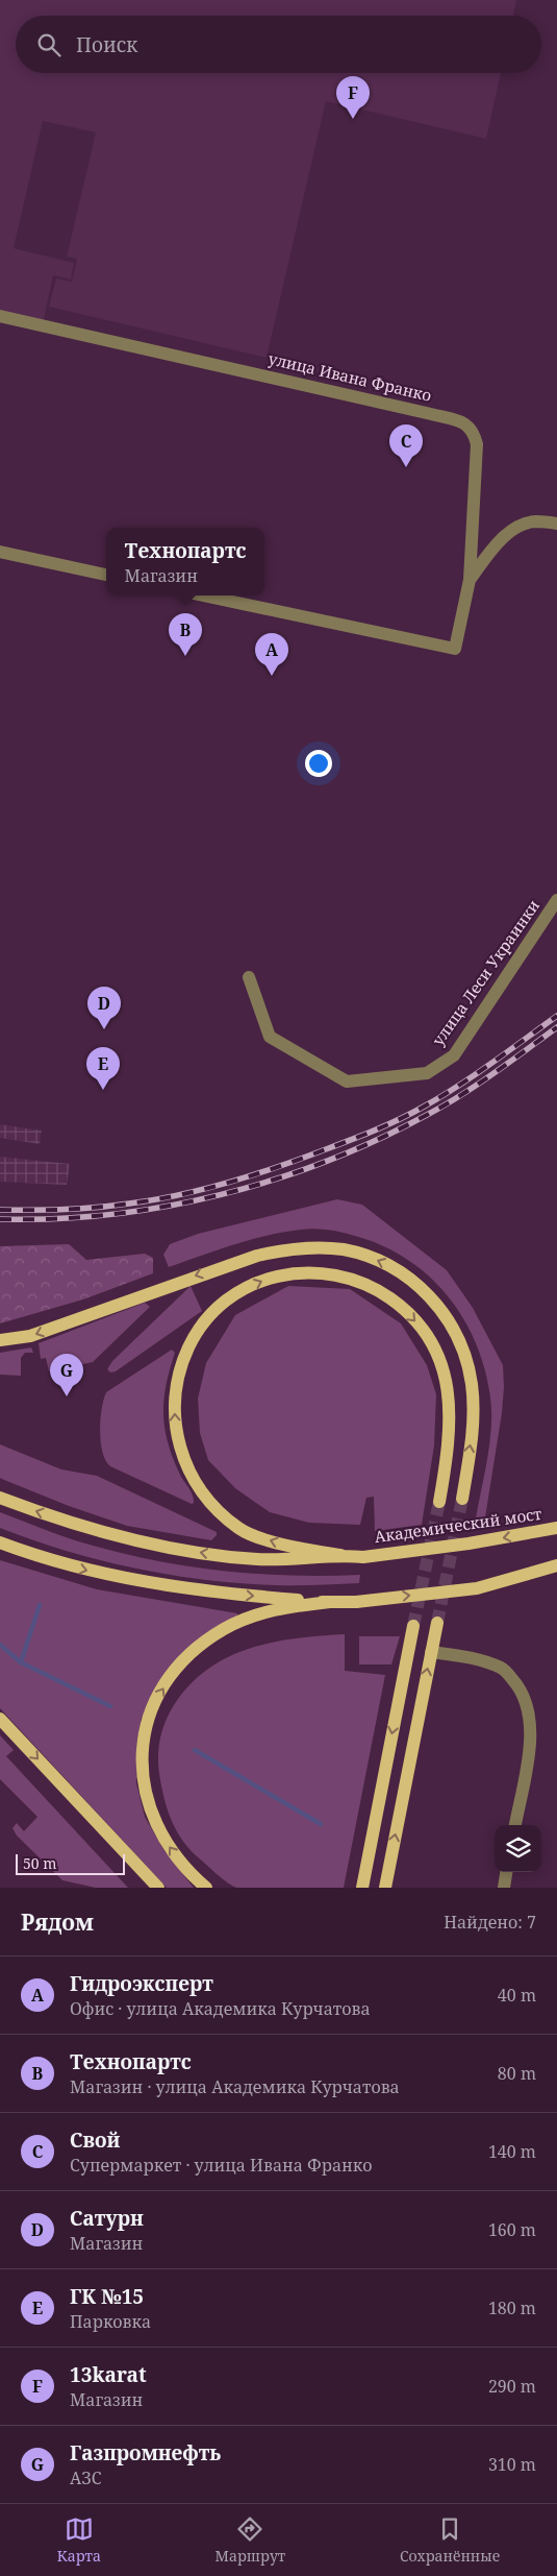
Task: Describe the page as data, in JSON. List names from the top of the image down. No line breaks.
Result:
{"streets":{"main road":["Академический мост"],"street":["улица Ивана Франко","улица Леси Украинки"]},"scale_bar":"50 m","page":{"search":"Поиск","pins":["F","C","B","A","D","E","G"],"popup":["Технопартс","Магазин"],"scale":"50 m","heading":["Рядом","Найдено: 7"],"list":[{"mark":"A","name":"Гидроэксперт","note":"Офис · улица Академика Курчатова","value":"40 m"},{"mark":"B","name":"Технопартс","note":"Магазин · улица Академика Курчатова","value":"80 m"},{"mark":"C","name":"Свой","note":"Супермаркет · улица Ивана Франко","value":"140 m"},{"mark":"D","name":"Сатурн","note":"Магазин","value":"160 m"},{"mark":"E","name":"ГК №15","note":"Парковка","value":"180 m"},{"mark":"F","name":"13karat","note":"Магазин","value":"290 m"},{"mark":"G","name":"Газпромнефть","note":"АЗС","value":"310 m"}],"nav":["Карта","Маршрут","Сохранённые"]}}
